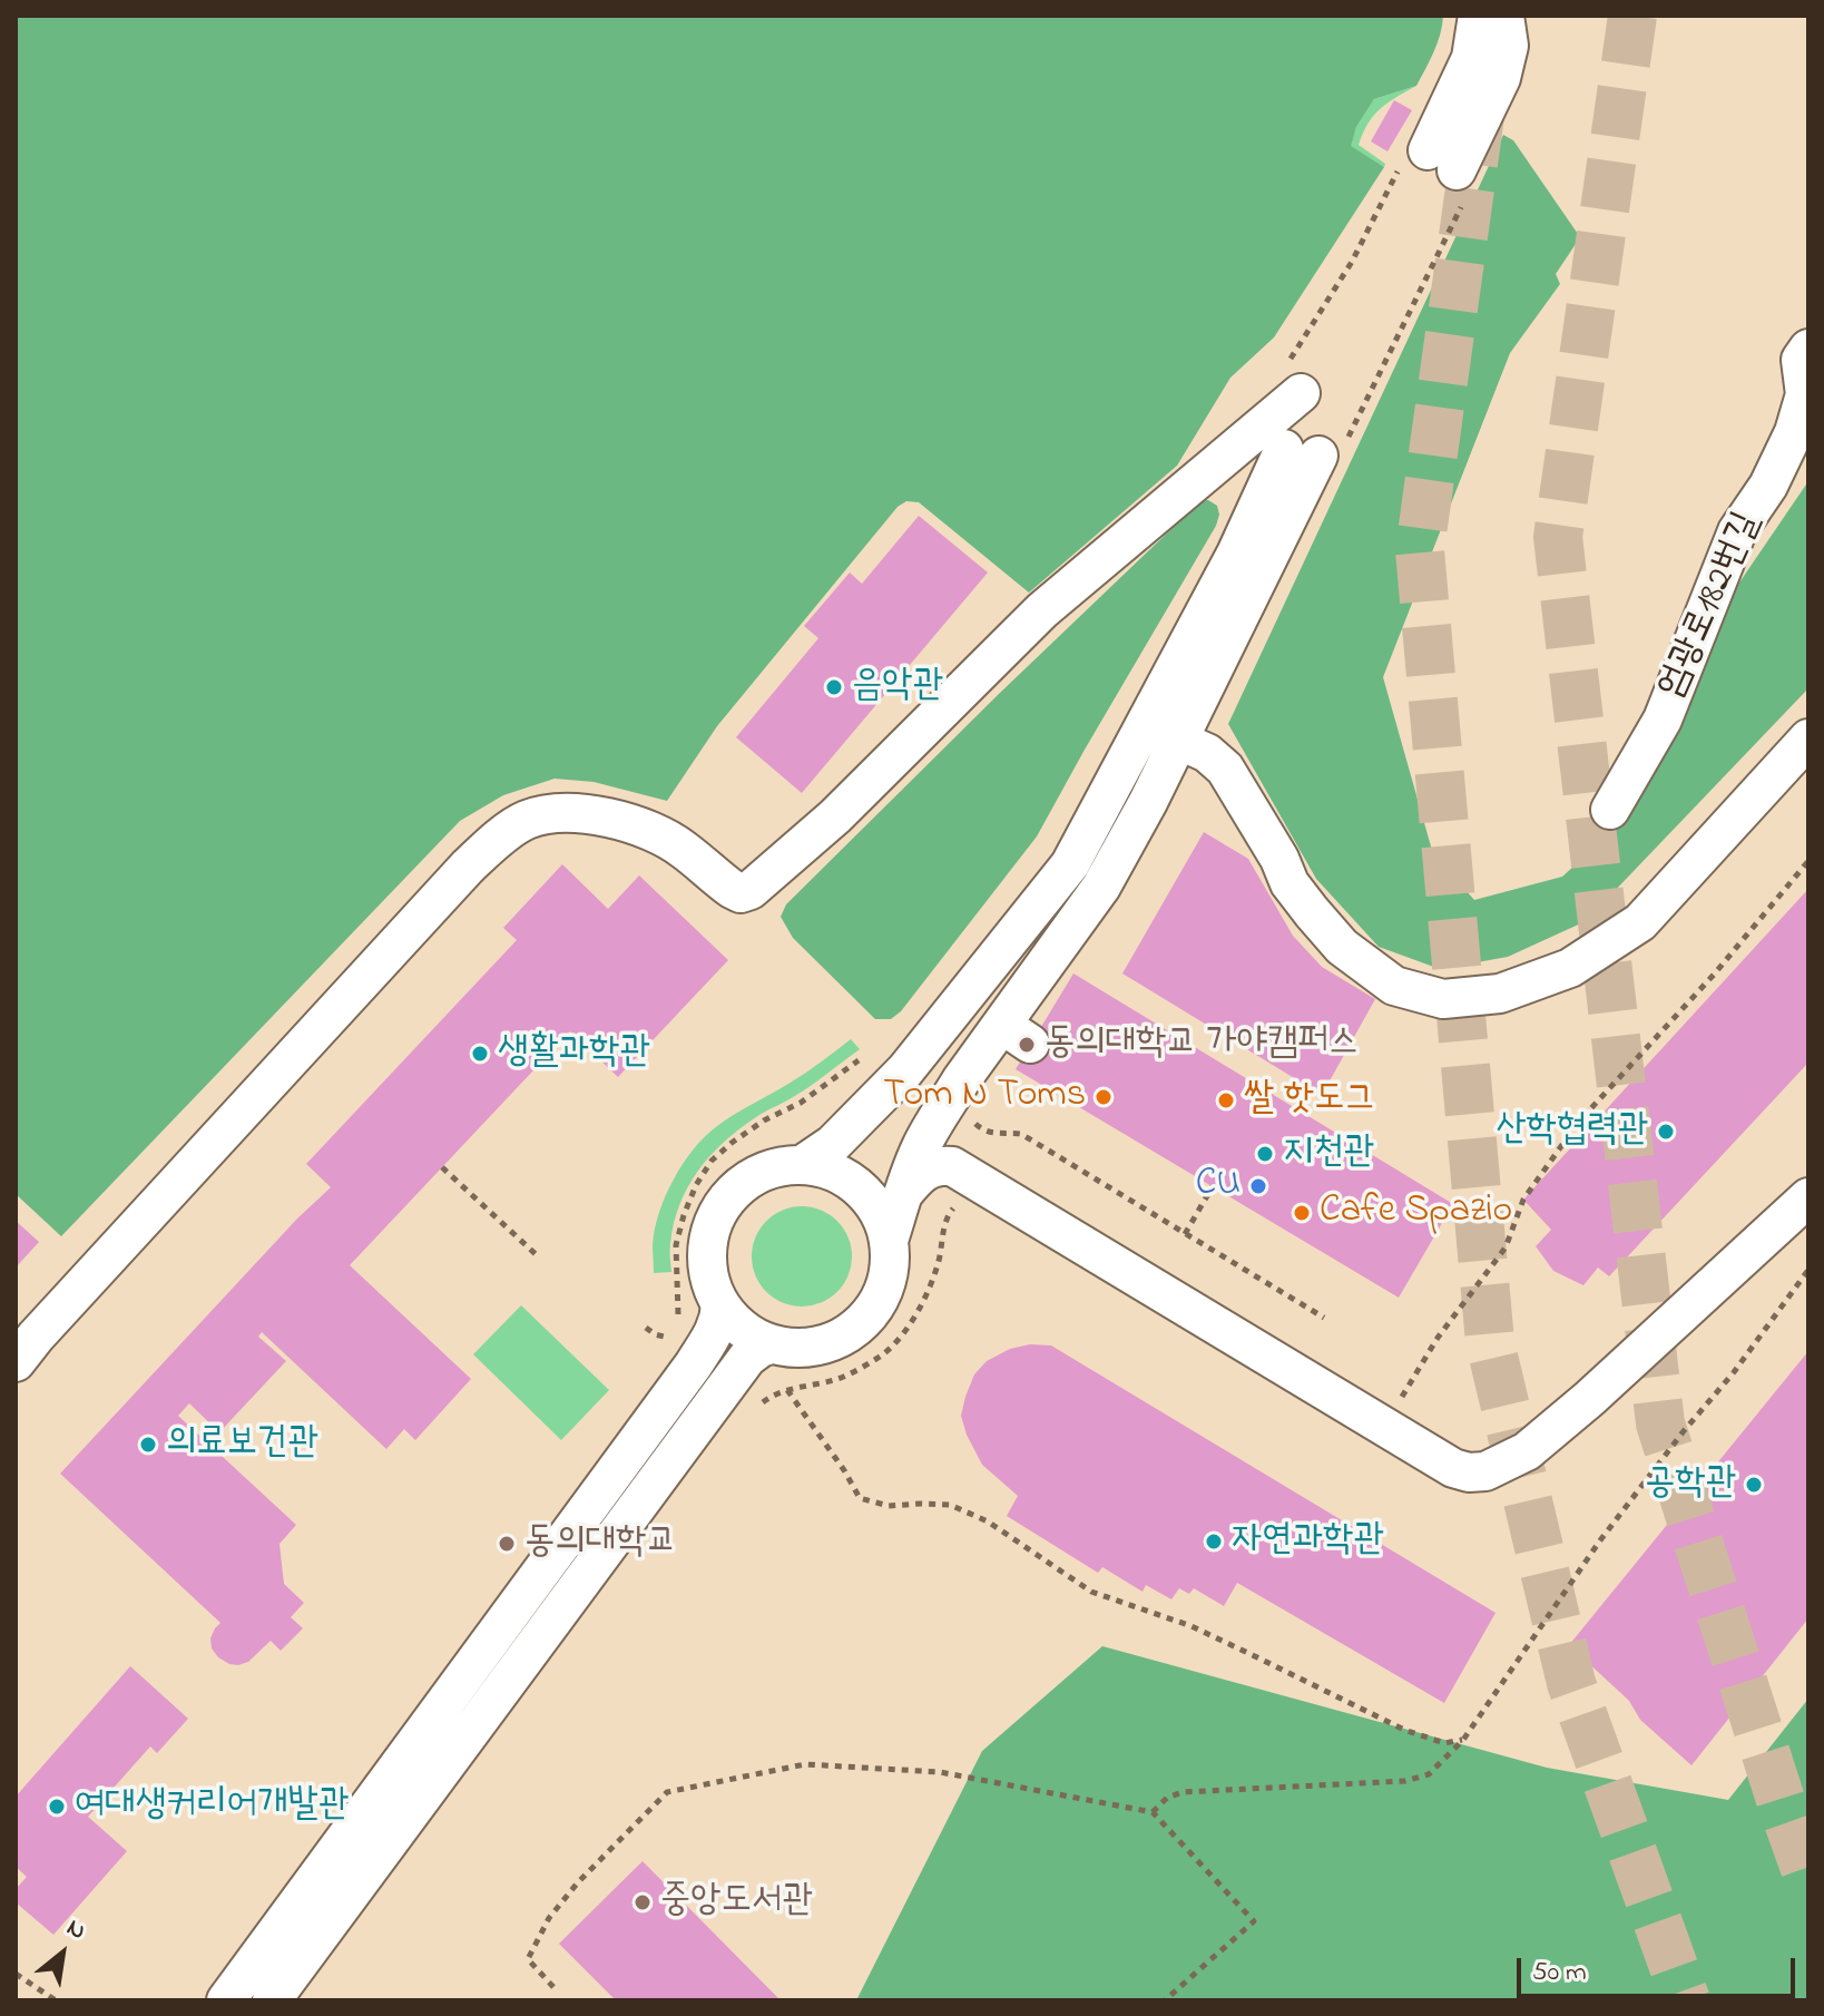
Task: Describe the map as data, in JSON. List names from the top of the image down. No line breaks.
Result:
{"streets":{"street":["엄광로182번길"]},"places":["음악관","동의대학교 가야캠퍼스","생활과학관","Tom N Toms","쌀 핫도그","산학협력관","지천관","CU","Cafe Spazio","의료보건관","공학관","자연과학관","동의대학교","여대생커리어개발관","중앙도서관"],"scale_bar":"50 m","north":"top right"}
